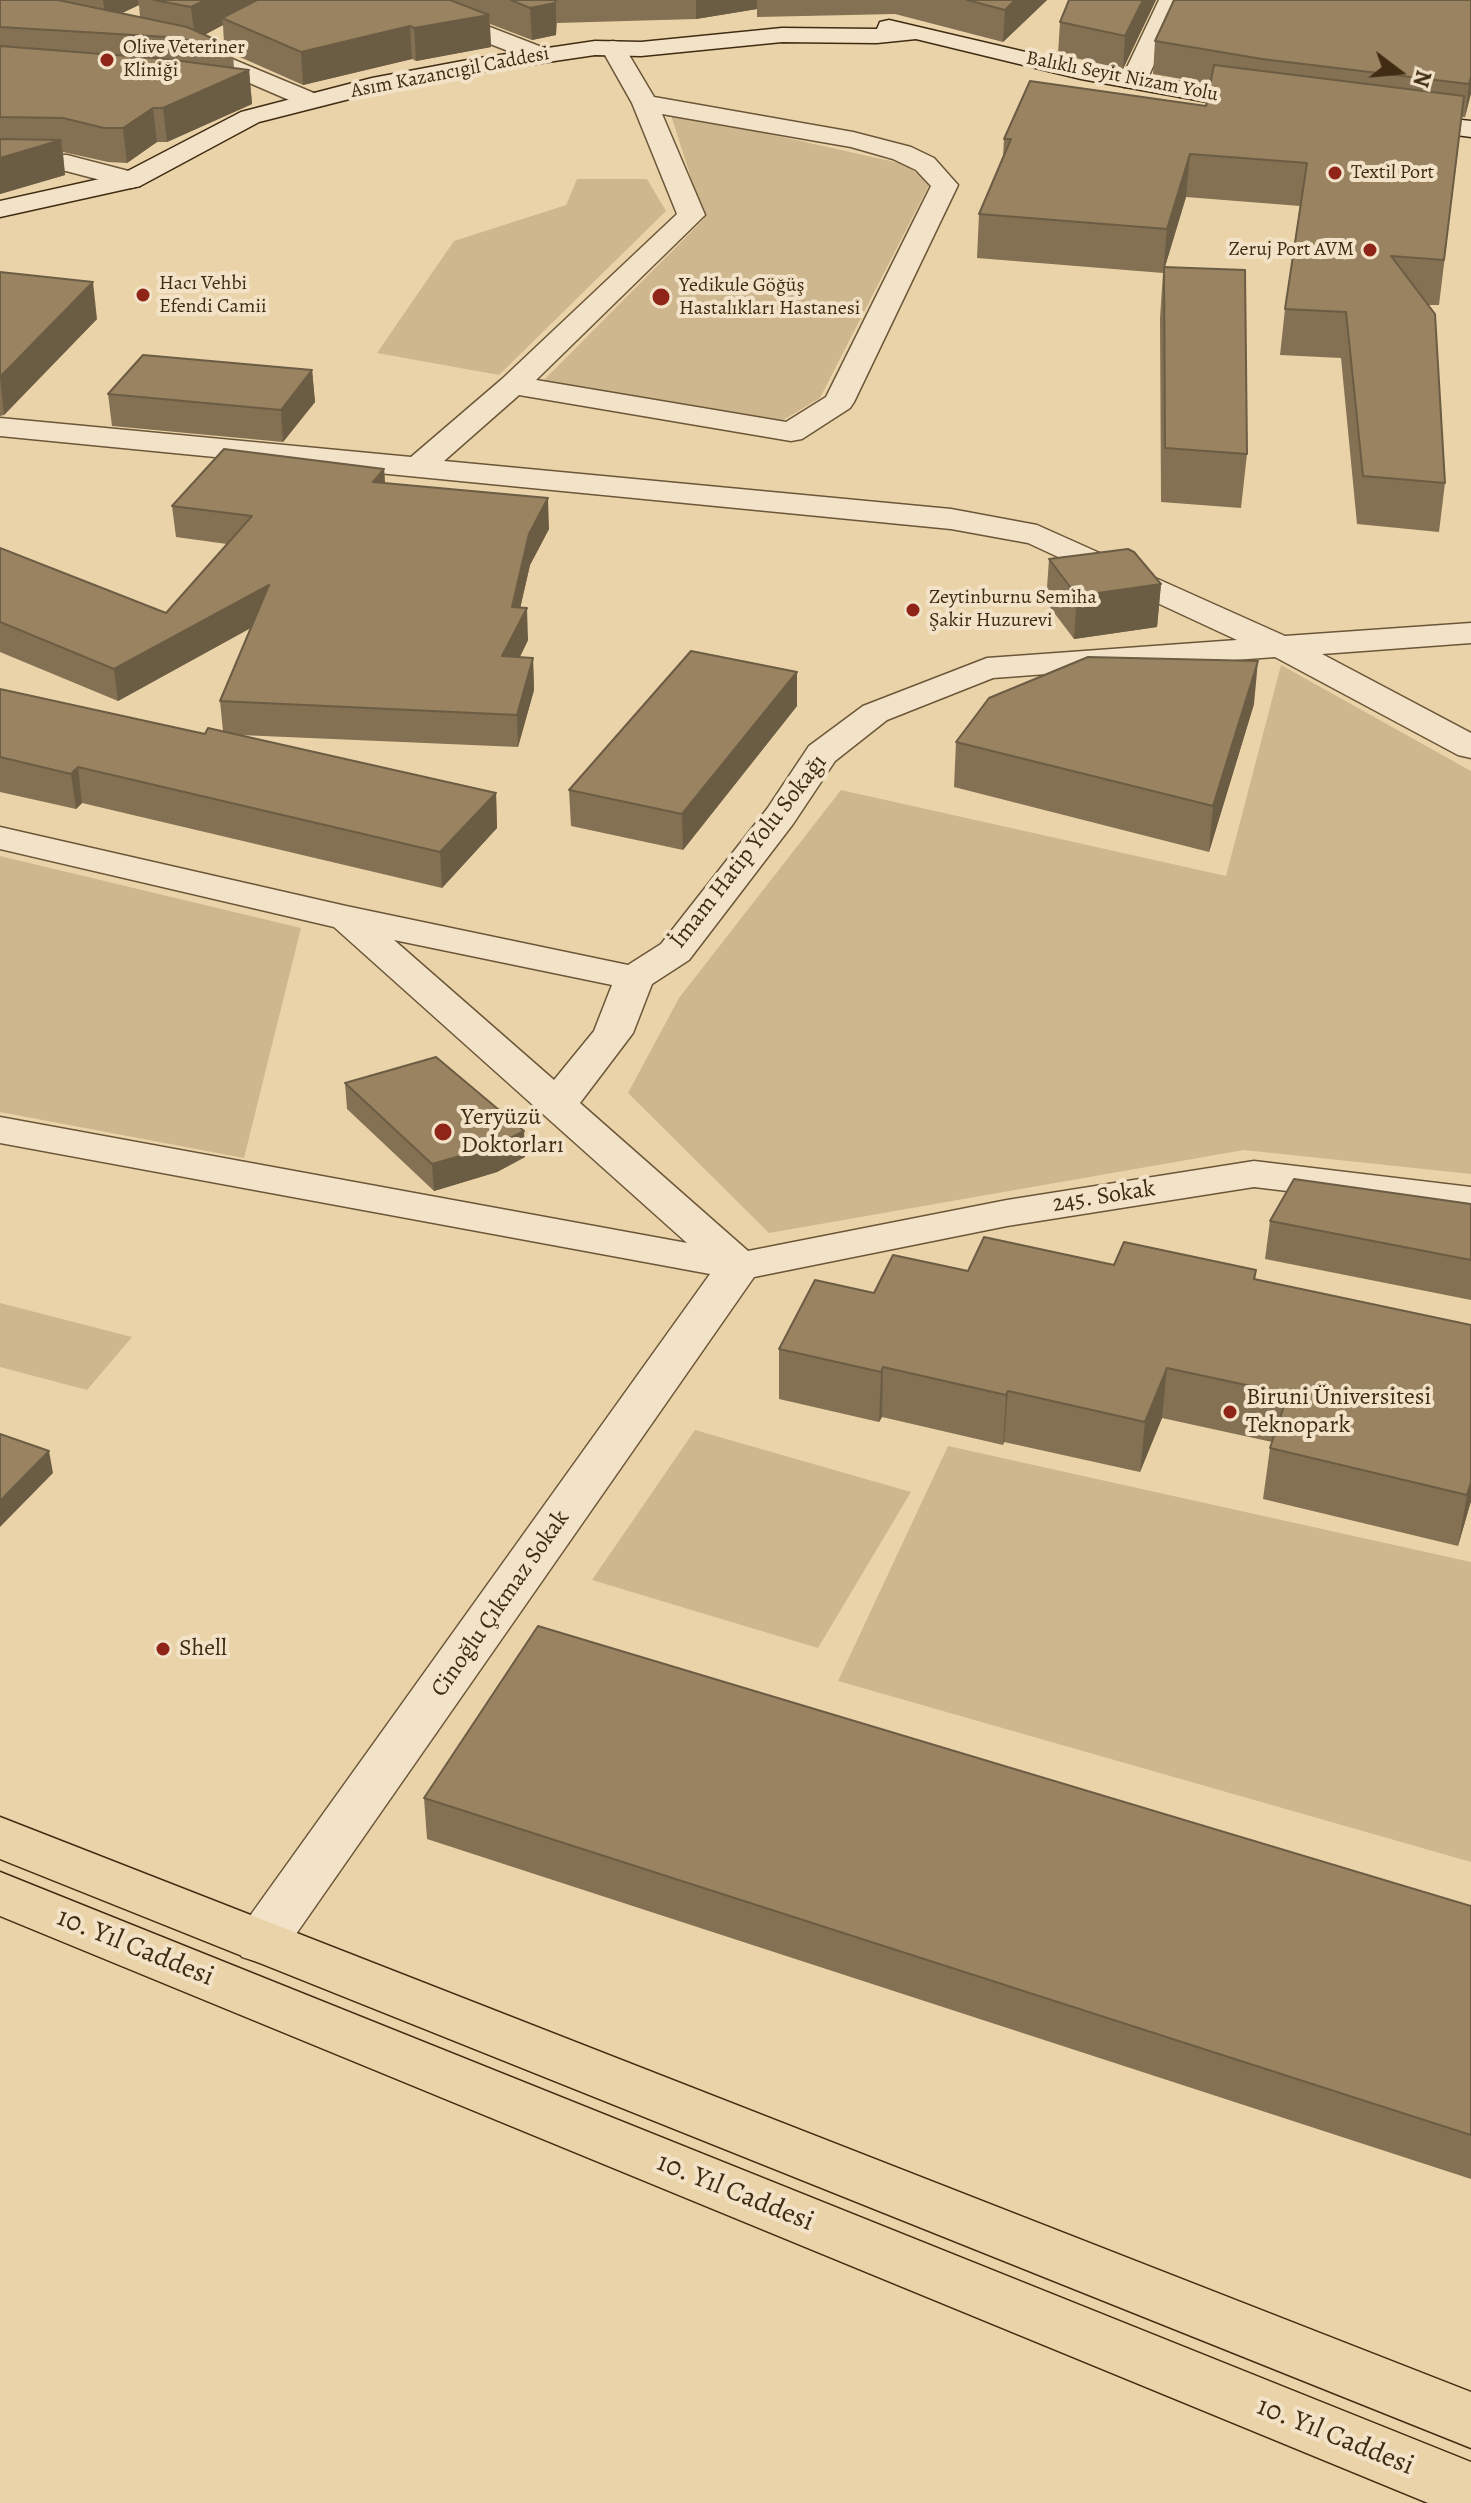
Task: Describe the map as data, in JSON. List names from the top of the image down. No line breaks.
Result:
{"streets":{"main road":["10. Yıl Caddesi"],"street":["Asım Kazancıgil Caddesi","Balıklı Seyit Nizam Yolu","İmam Hatip Yolu Sokağı","245. Sokak","Cinoğlu Çıkmaz Sokak"]},"crossings":[["Asım Kazancıgil Caddesi","Balıklı Seyit Nizam Yolu"],["245. Sokak","Cinoğlu Çıkmaz Sokak"],["Cinoğlu Çıkmaz Sokak","10. Yıl Caddesi"]],"places":["Olive Veteriner Kliniği","Textil Port","Zeruj Port AVM","Hacı Vehbi Efendi Camii","Yedikule Göğüş Hastalıkları Hastanesi","Zeytinburnu Semiha Şakir Huzurevi","Yeryüzü Doktorları","Biruni Üniversitesi Teknopark","Shell"],"north":"right"}
